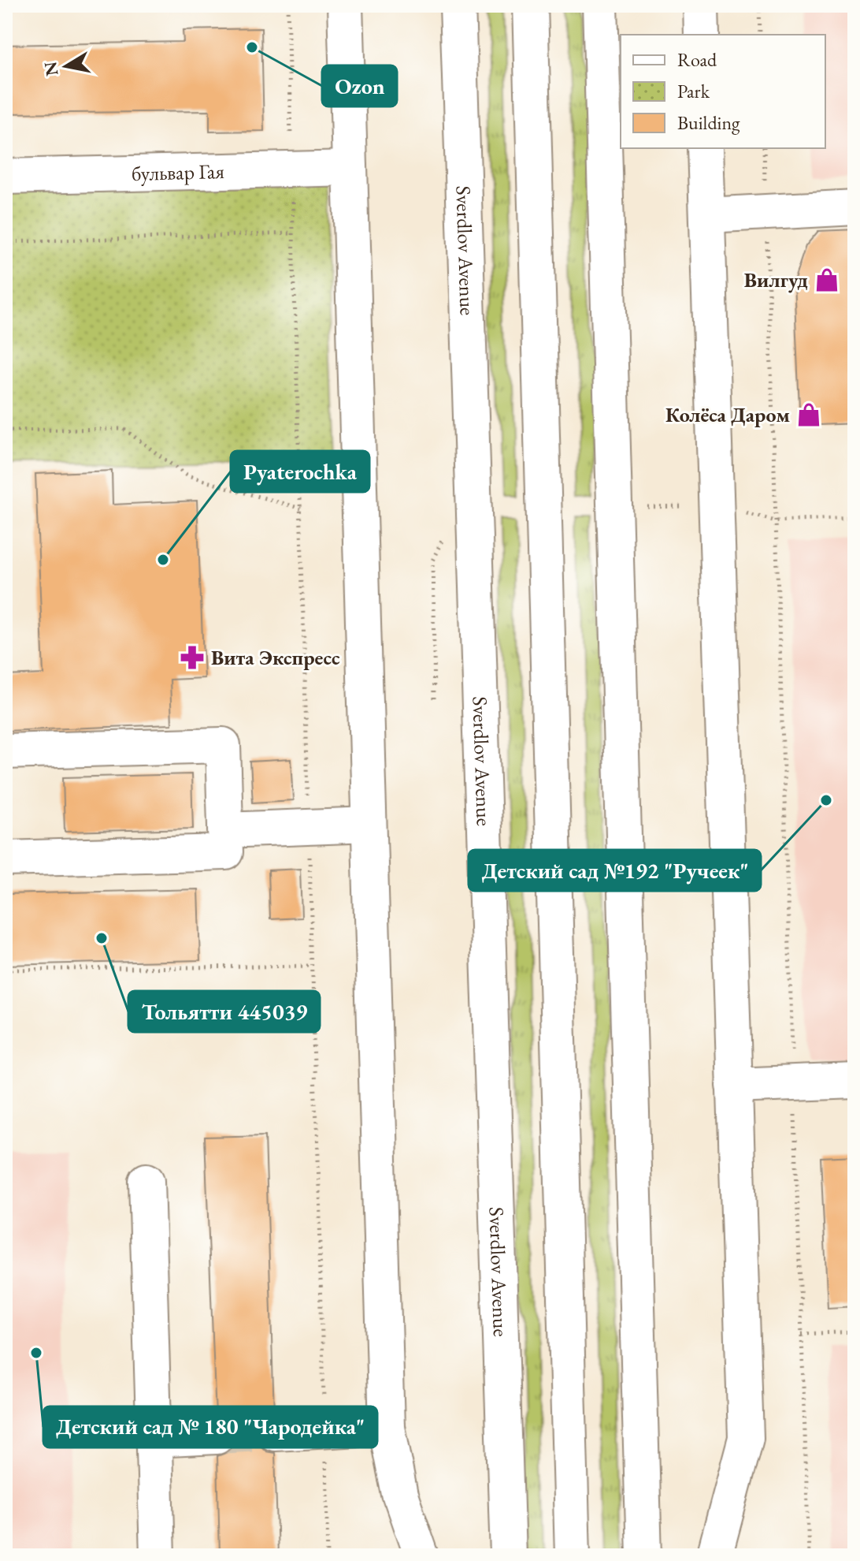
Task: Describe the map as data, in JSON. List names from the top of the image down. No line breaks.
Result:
{"streets":{"main road":["бульвар Гая","Sverdlov Avenue"]},"places":{"other":["Ozon","Pyaterochka","Детский сад №192 \"Ручеек\"","Тольятти 445039","Детский сад № 180 \"Чародейка\""],"shop":["Вилгуд","Колёса Даром"],"pharmacy":["Вита Экспресс"]},"legend":["Road","Park","Building"],"north":"left"}
